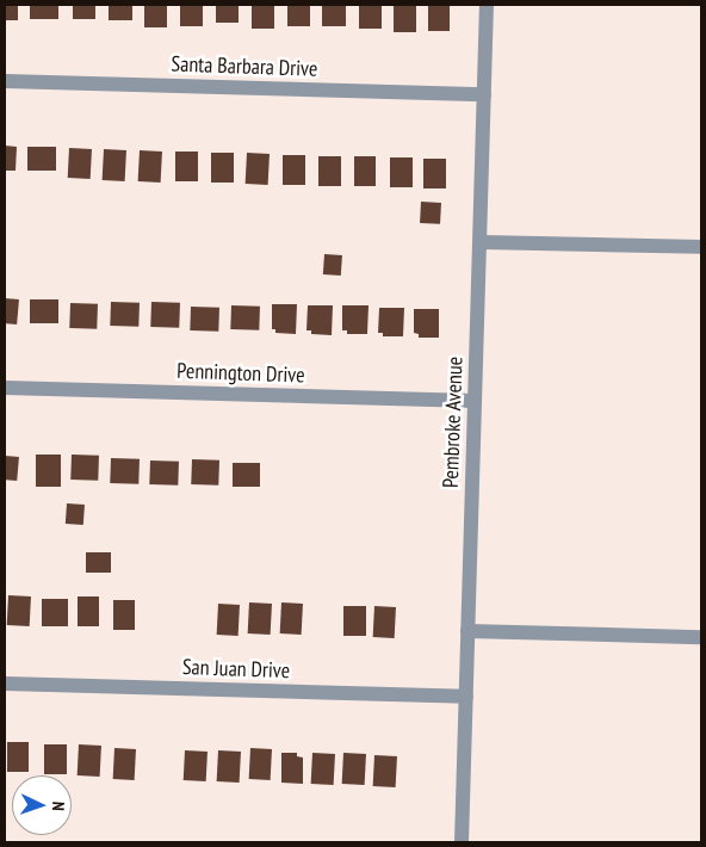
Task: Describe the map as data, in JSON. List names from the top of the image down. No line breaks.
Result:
{"streets":{"street":["Santa Barbara Drive","Pennington Drive","Pembroke Avenue","San Juan Drive"]},"crossings":[["Santa Barbara Drive","Pembroke Avenue"],["Pennington Drive","Pembroke Avenue"],["Pembroke Avenue","San Juan Drive"]],"north":"right"}
